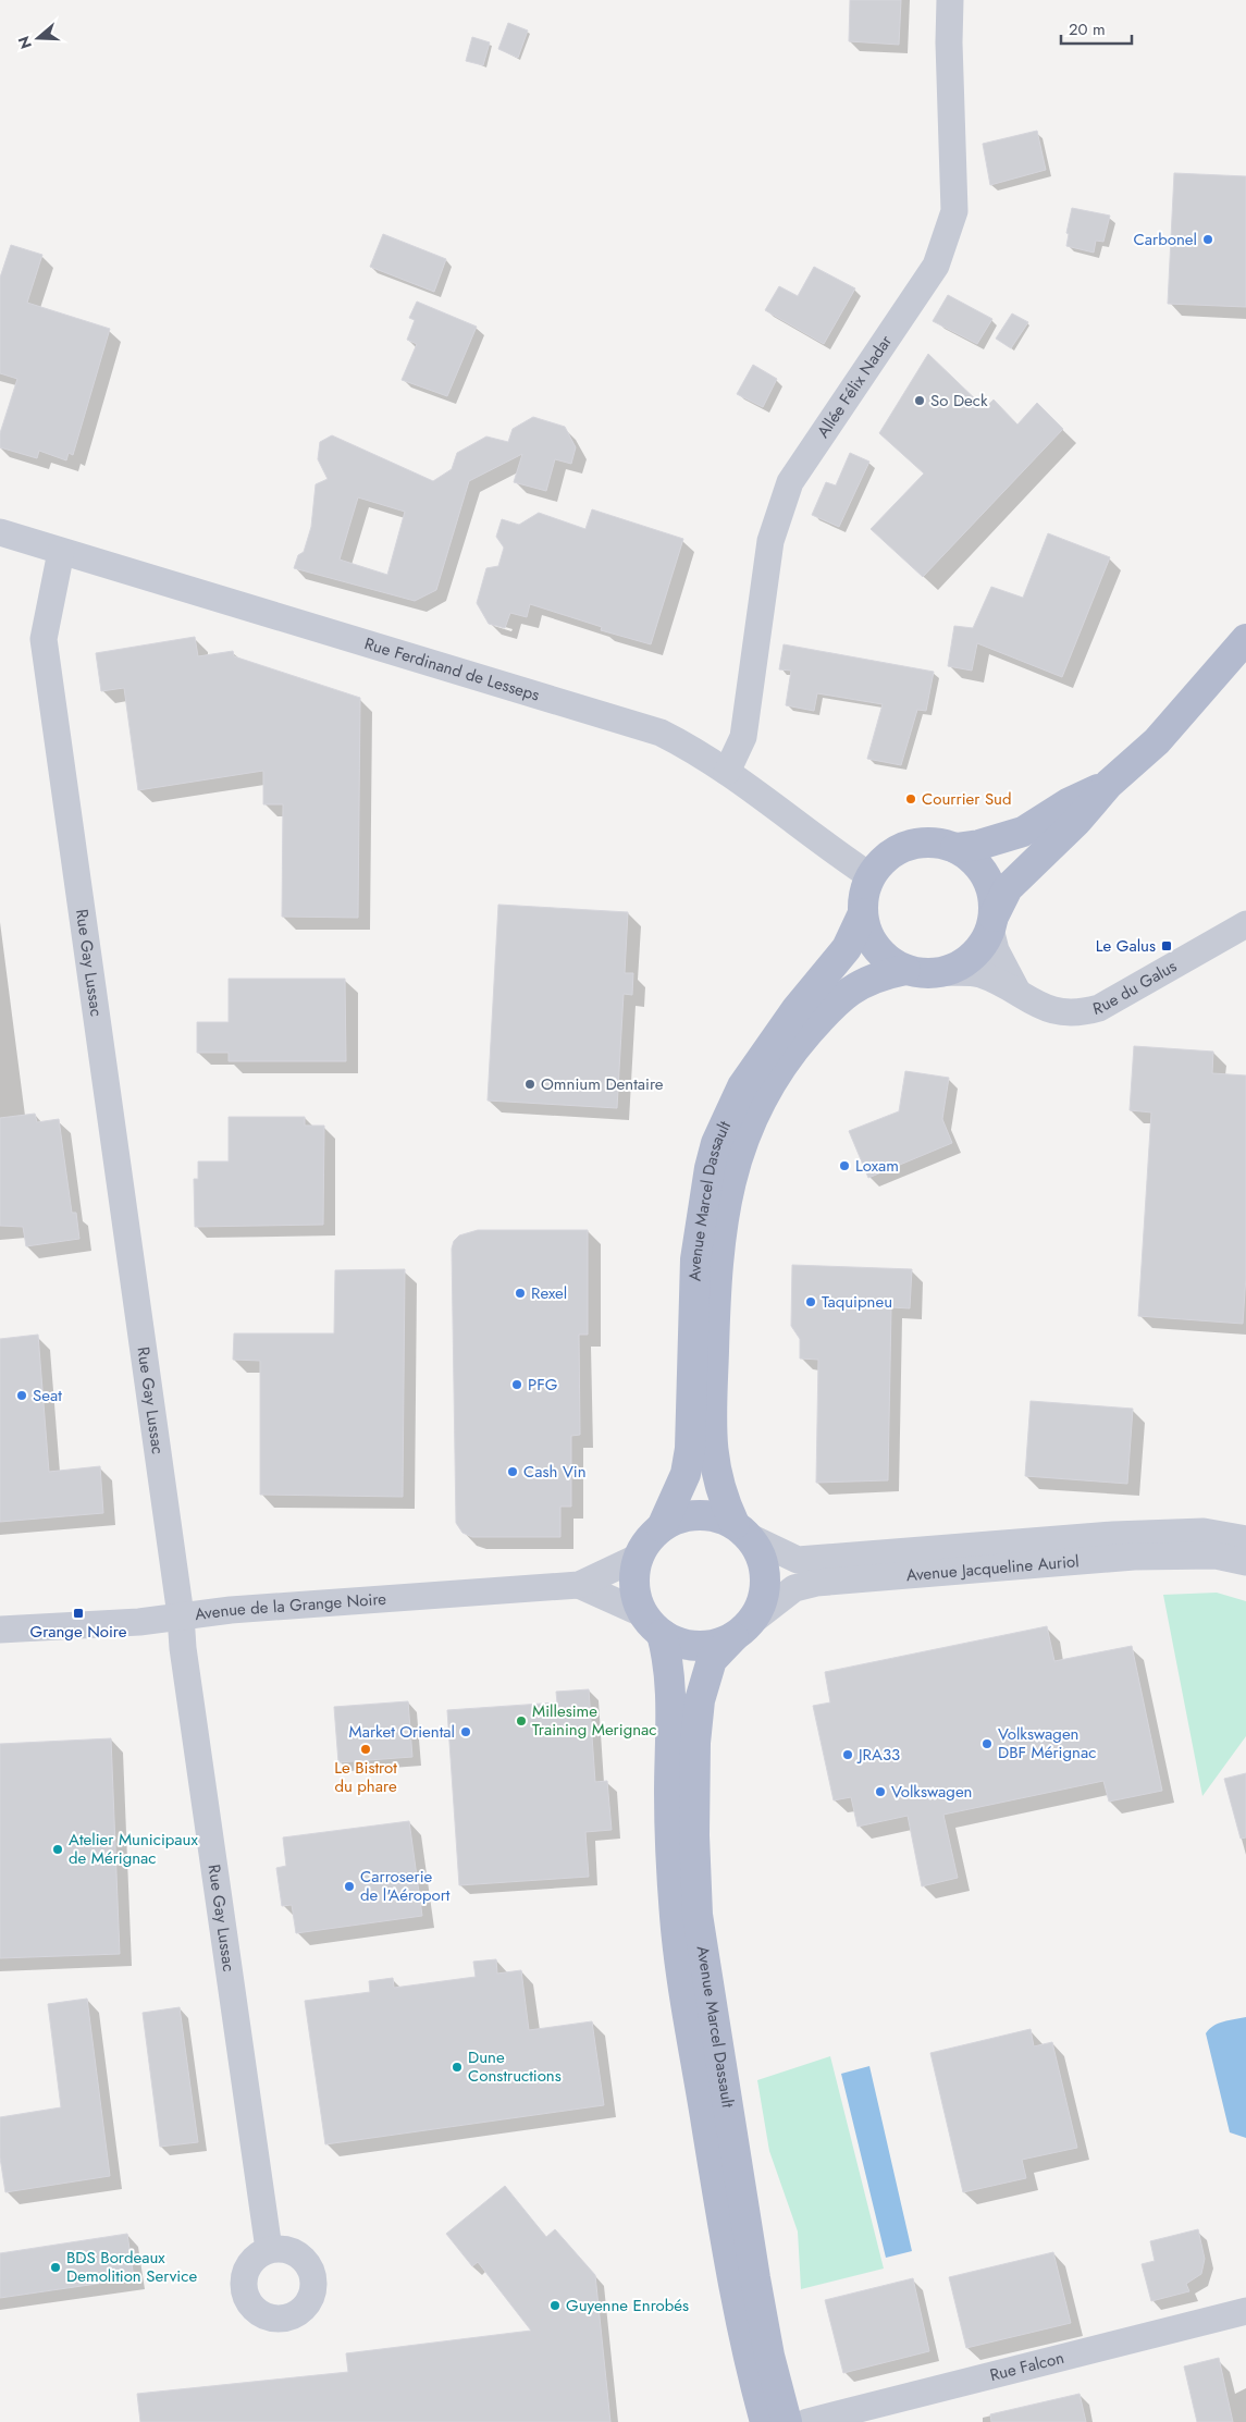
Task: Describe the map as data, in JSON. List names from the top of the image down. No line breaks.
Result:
{"streets":{"main road":["Avenue Marcel Dassault"],"street":["Allée Félix Nadar","Rue Ferdinand de Lesseps","Rue Gay Lussac","Rue du Galus","Avenue Jacqueline Auriol","Avenue de la Grange Noire","Rue Falcon"]},"crossings":[["Allée Félix Nadar","Rue Ferdinand de Lesseps"],["Rue Ferdinand de Lesseps","Rue Gay Lussac"],["Rue Ferdinand de Lesseps","Rue du Galus"],["Rue Ferdinand de Lesseps","Avenue Marcel Dassault"],["Rue Gay Lussac","Avenue de la Grange Noire"],["Rue du Galus","Avenue Marcel Dassault"],["Avenue Marcel Dassault","Avenue Jacqueline Auriol"],["Avenue Marcel Dassault","Avenue de la Grange Noire"],["Avenue Jacqueline Auriol","Avenue de la Grange Noire"]],"places":{"other":["Carbonel","So Deck","Courrier Sud","Omnium Dentaire","Loxam","Rexel","Taquipneu","PFG","Seat","Cash Vin","Millesime Training Merignac","Market Oriental","Volkswagen DBF Mérignac","Le Bistrot du phare","JRA33","Volkswagen","Atelier Municipaux de Mérignac","Carroserie de l'Aéroport","Dune Constructions","BDS Bordeaux Demolition Service","Guyenne Enrobés"],"transit":["Le Galus","Grange Noire"]},"scale_bar":"20 m","north":"left"}
